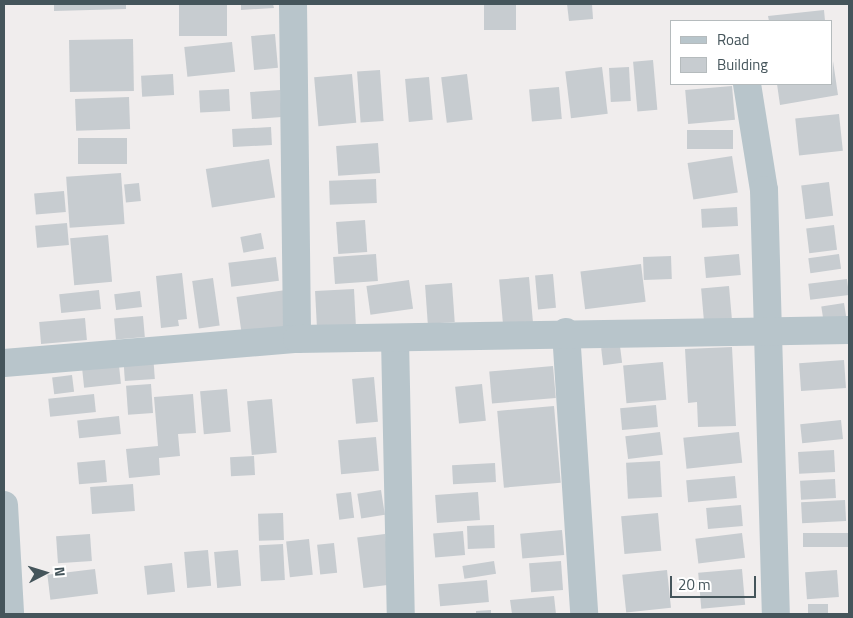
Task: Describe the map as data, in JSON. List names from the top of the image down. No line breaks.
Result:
{"legend":["Road","Building"],"scale_bar":"20 m","north":"right"}
